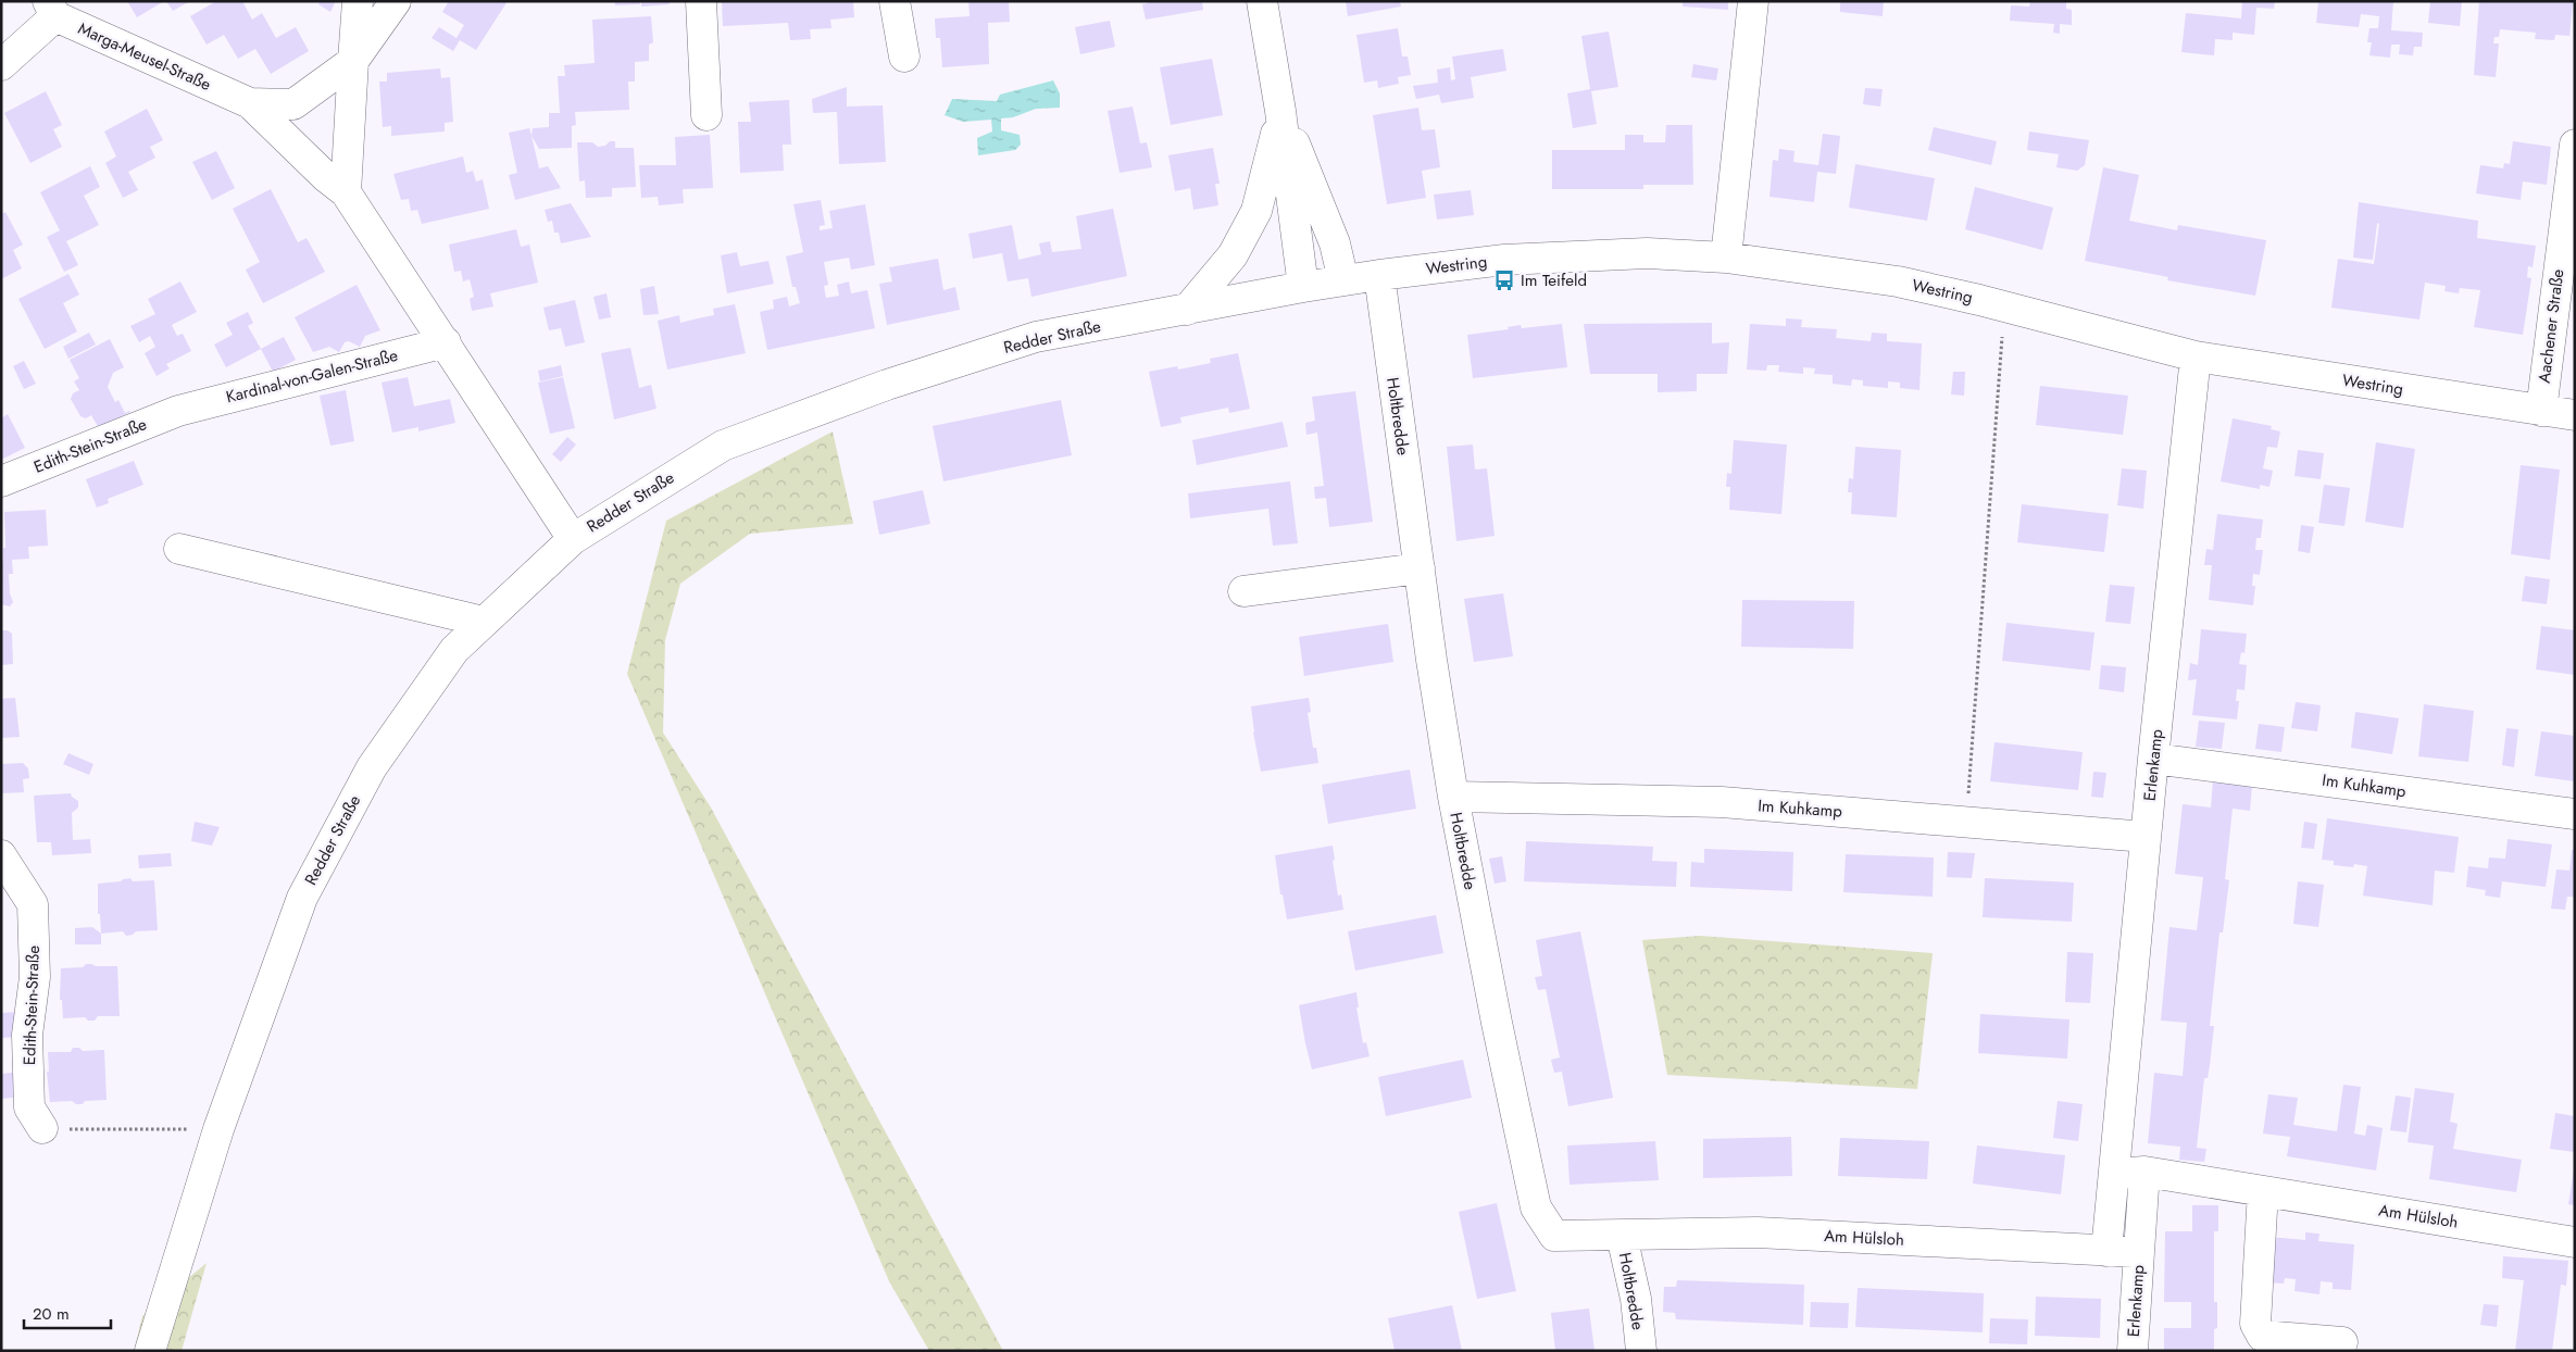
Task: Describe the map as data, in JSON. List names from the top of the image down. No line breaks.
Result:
{"streets":{"street":["Marga-Meusel-Straße","Westring","Aachener Straße","Redder Straße","Kardinal-von-Galen-Straße","Holtbredde","Edith-Stein-Straße","Erlenkamp","Im Kuhkamp","Am Hülsloh"]},"crossings":[["Westring","Aachener Straße"],["Westring","Redder Straße"],["Westring","Holtbredde"],["Westring","Erlenkamp"],["Kardinal-von-Galen-Straße","Edith-Stein-Straße"],["Holtbredde","Im Kuhkamp"],["Holtbredde","Am Hülsloh"],["Erlenkamp","Im Kuhkamp"],["Erlenkamp","Am Hülsloh"]],"places":{"bus stop":["Im Teifeld"]},"scale_bar":"20 m"}
